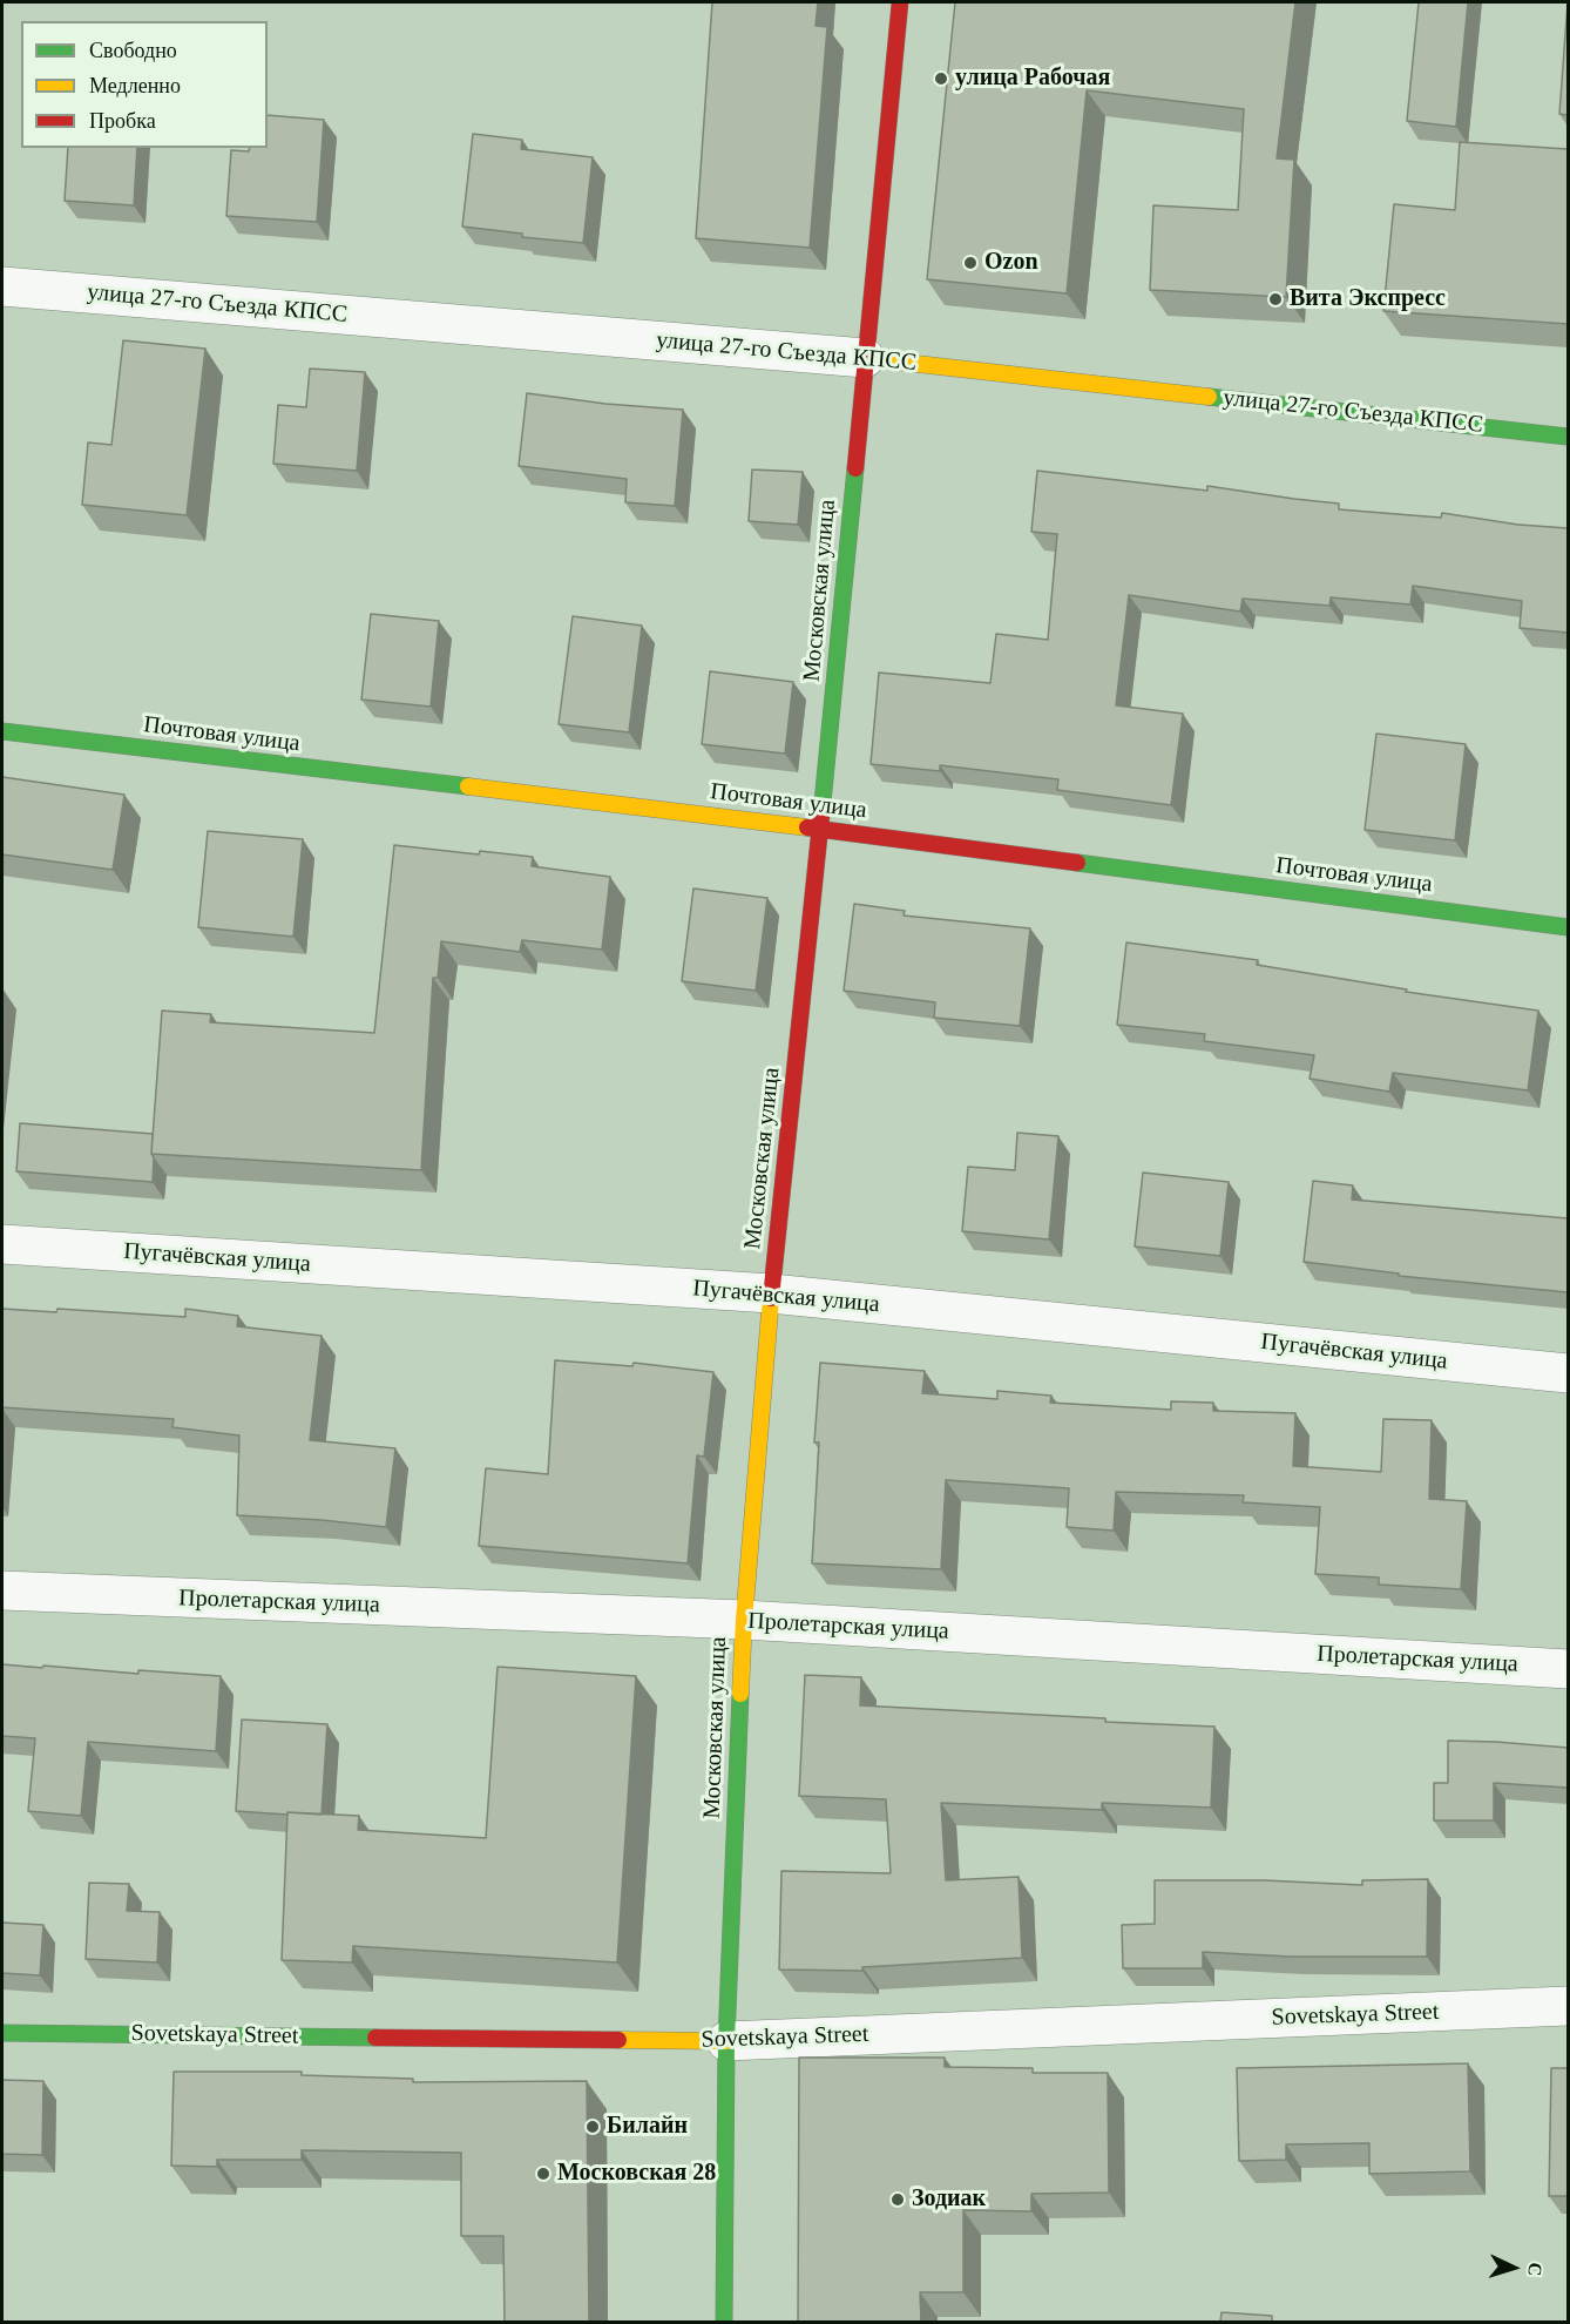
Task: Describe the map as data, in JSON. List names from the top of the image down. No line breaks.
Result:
{"streets":{"street":["улица 27-го Съезда КПСС","Московская улица","Почтовая улица","Пугачёвская улица","Пролетарская улица","Sovetskaya Street"]},"crossings":[["улица 27-го Съезда КПСС","Московская улица"],["Московская улица","Почтовая улица"],["Московская улица","Пугачёвская улица"],["Московская улица","Пролетарская улица"],["Московская улица","Sovetskaya Street"]],"places":["улица Рабочая","Ozon","Вита Экспресс","Билайн","Московская 28","Зодиак"],"legend":["Свободно","Медленно","Пробка"],"north":"right"}
